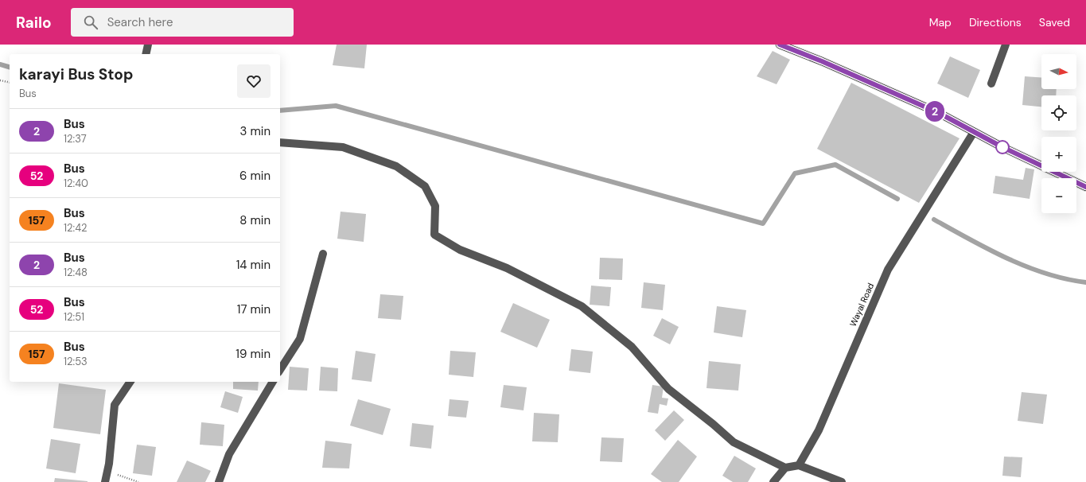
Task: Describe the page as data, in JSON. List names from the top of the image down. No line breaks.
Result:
{"streets":{"street":["Wayal Road"]},"lines":["bus line 2"],"north":"right","page":{"header":"Railo","search":"Search here","nav":["Map","Directions","Saved"],"on_map":"2","map_buttons":["+","−"],"heading":["karayi Bus Stop","Bus"],"list":[{"mark":"2","name":"Bus","note":"12:37","value":"3 min"},{"mark":"52","name":"Bus","note":"12:40","value":"6 min"},{"mark":"157","name":"Bus","note":"12:42","value":"8 min"},{"mark":"2","name":"Bus","note":"12:48","value":"14 min"},{"mark":"52","name":"Bus","note":"12:51","value":"17 min"},{"mark":"157","name":"Bus","note":"12:53","value":"19 min"}]}}
